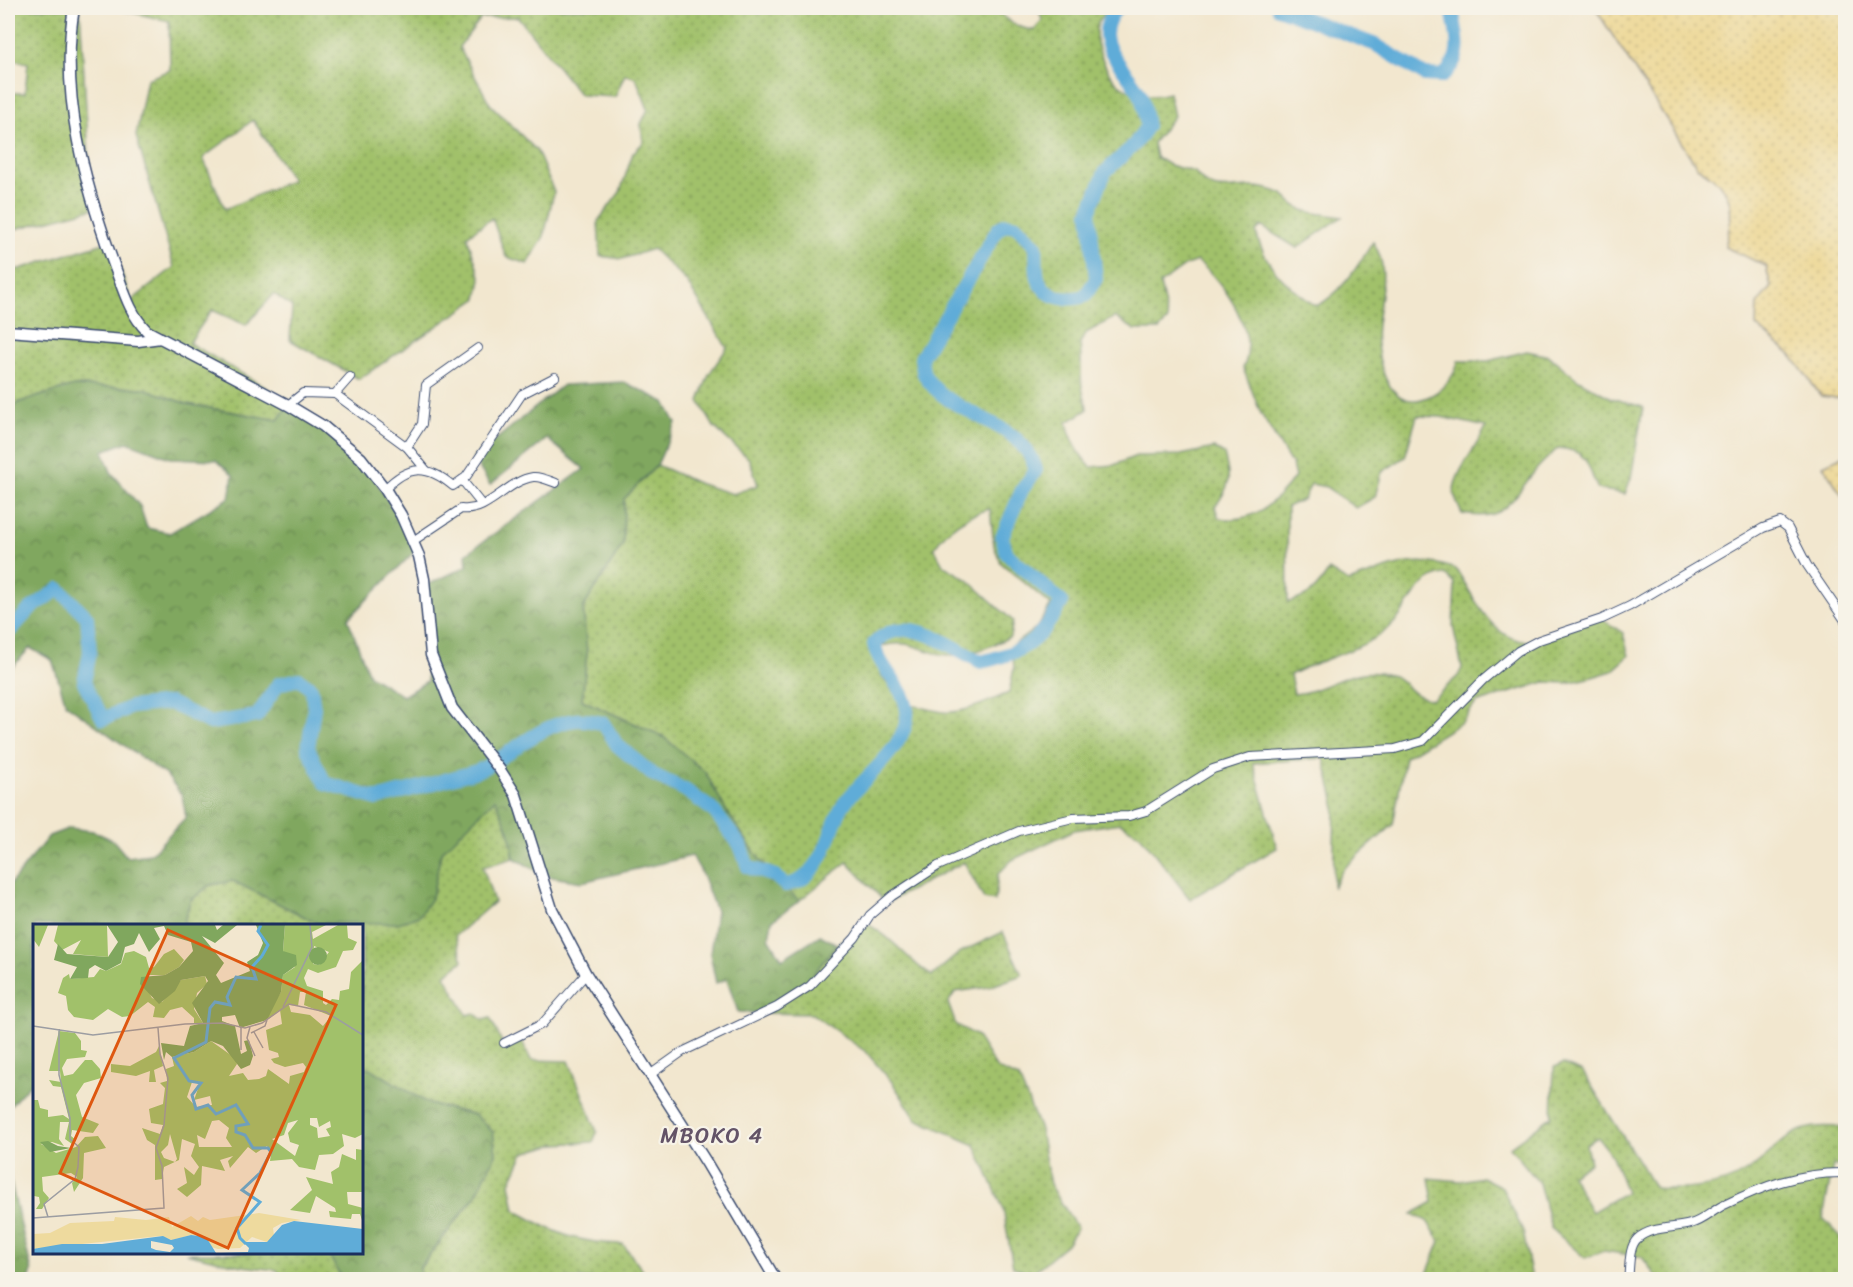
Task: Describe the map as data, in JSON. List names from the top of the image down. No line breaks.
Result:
{"districts":["MBOKO 4"]}
